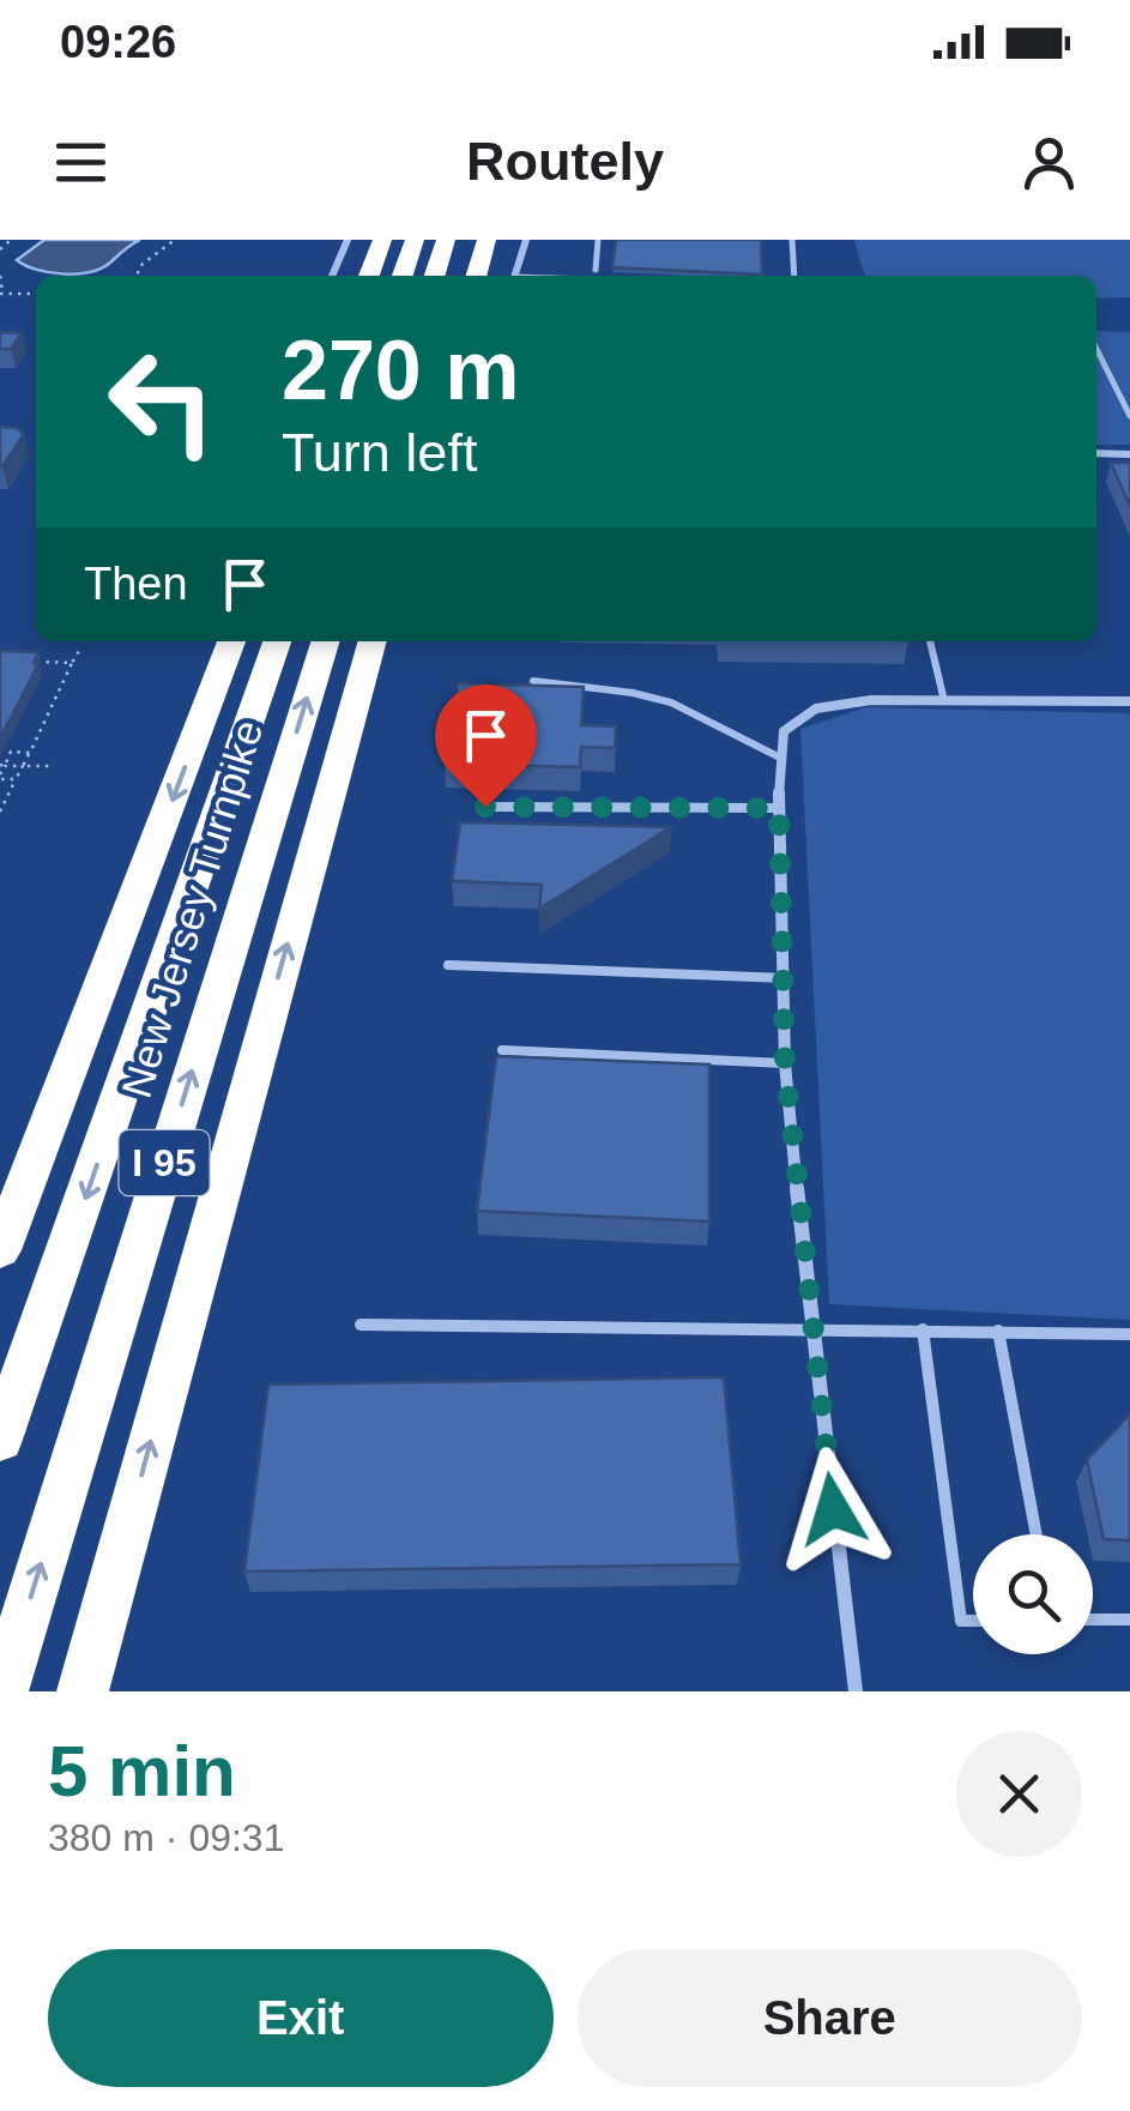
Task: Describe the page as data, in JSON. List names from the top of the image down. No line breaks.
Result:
{"streets":{"highway":["New Jersey Turnpike","I 95"]},"page":{"status":"09:26","header":"Routely","turn":["270 m","Turn left"],"then":"Then","heading":["5 min","380 m · 09:31"],"buttons":["Exit","Share"]}}
